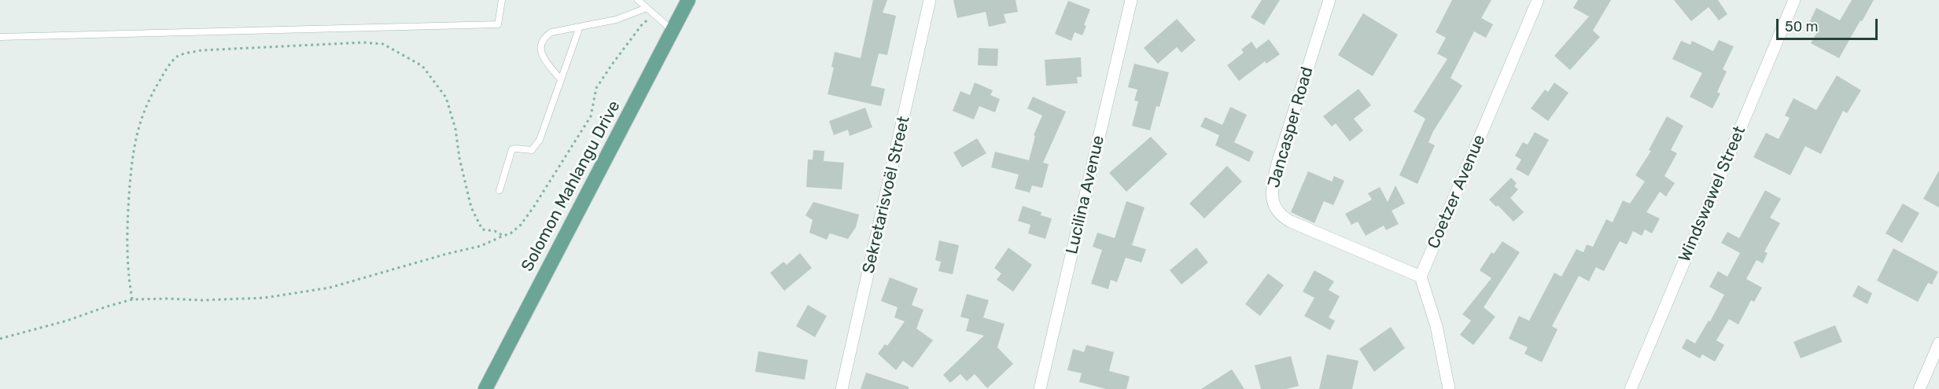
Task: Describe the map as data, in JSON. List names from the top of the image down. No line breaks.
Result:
{"streets":{"main road":["Solomon Mahlangu Drive"],"street":["Jancasper Road","Coetzer Avenue","Windswawel Street","Sekretarisvoël Street","Lucilina Avenue"]},"crossings":[["Jancasper Road","Coetzer Avenue"]],"scale_bar":"50 m"}
